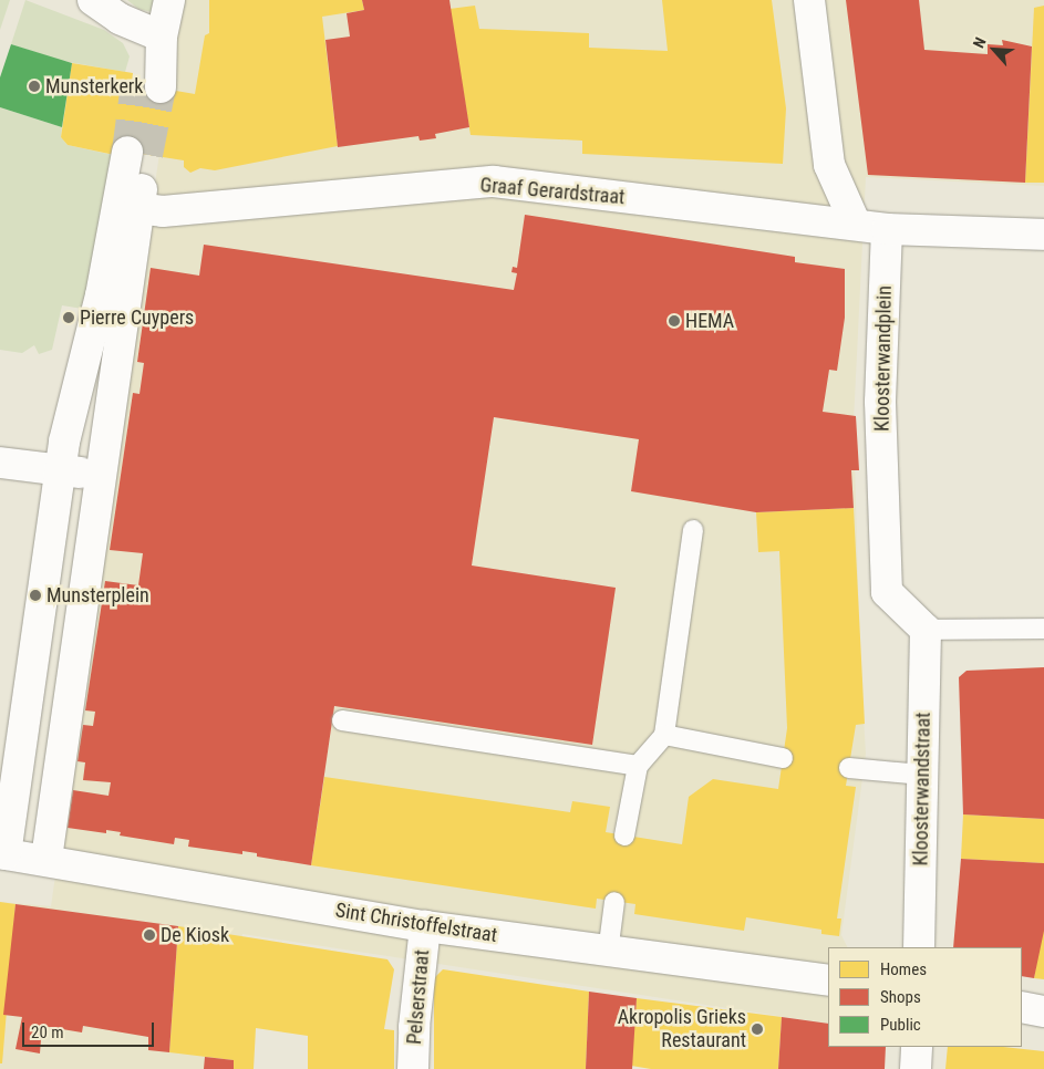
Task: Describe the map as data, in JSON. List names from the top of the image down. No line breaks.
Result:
{"streets":{"street":["Graaf Gerardstraat","Kloosterwandplein","Kloosterwandstraat","Sint Christoffelstraat","Pelserstraat"]},"crossings":[["Graaf Gerardstraat","Kloosterwandplein"],["Kloosterwandplein","Kloosterwandstraat"],["Sint Christoffelstraat","Pelserstraat"]],"places":["Munsterkerk","Pierre Cuypers","HEMA","Munsterplein","De Kiosk","Akropolis Grieks Restaurant"],"legend":["Homes","Shops","Public"],"scale_bar":"20 m","north":"top left"}
